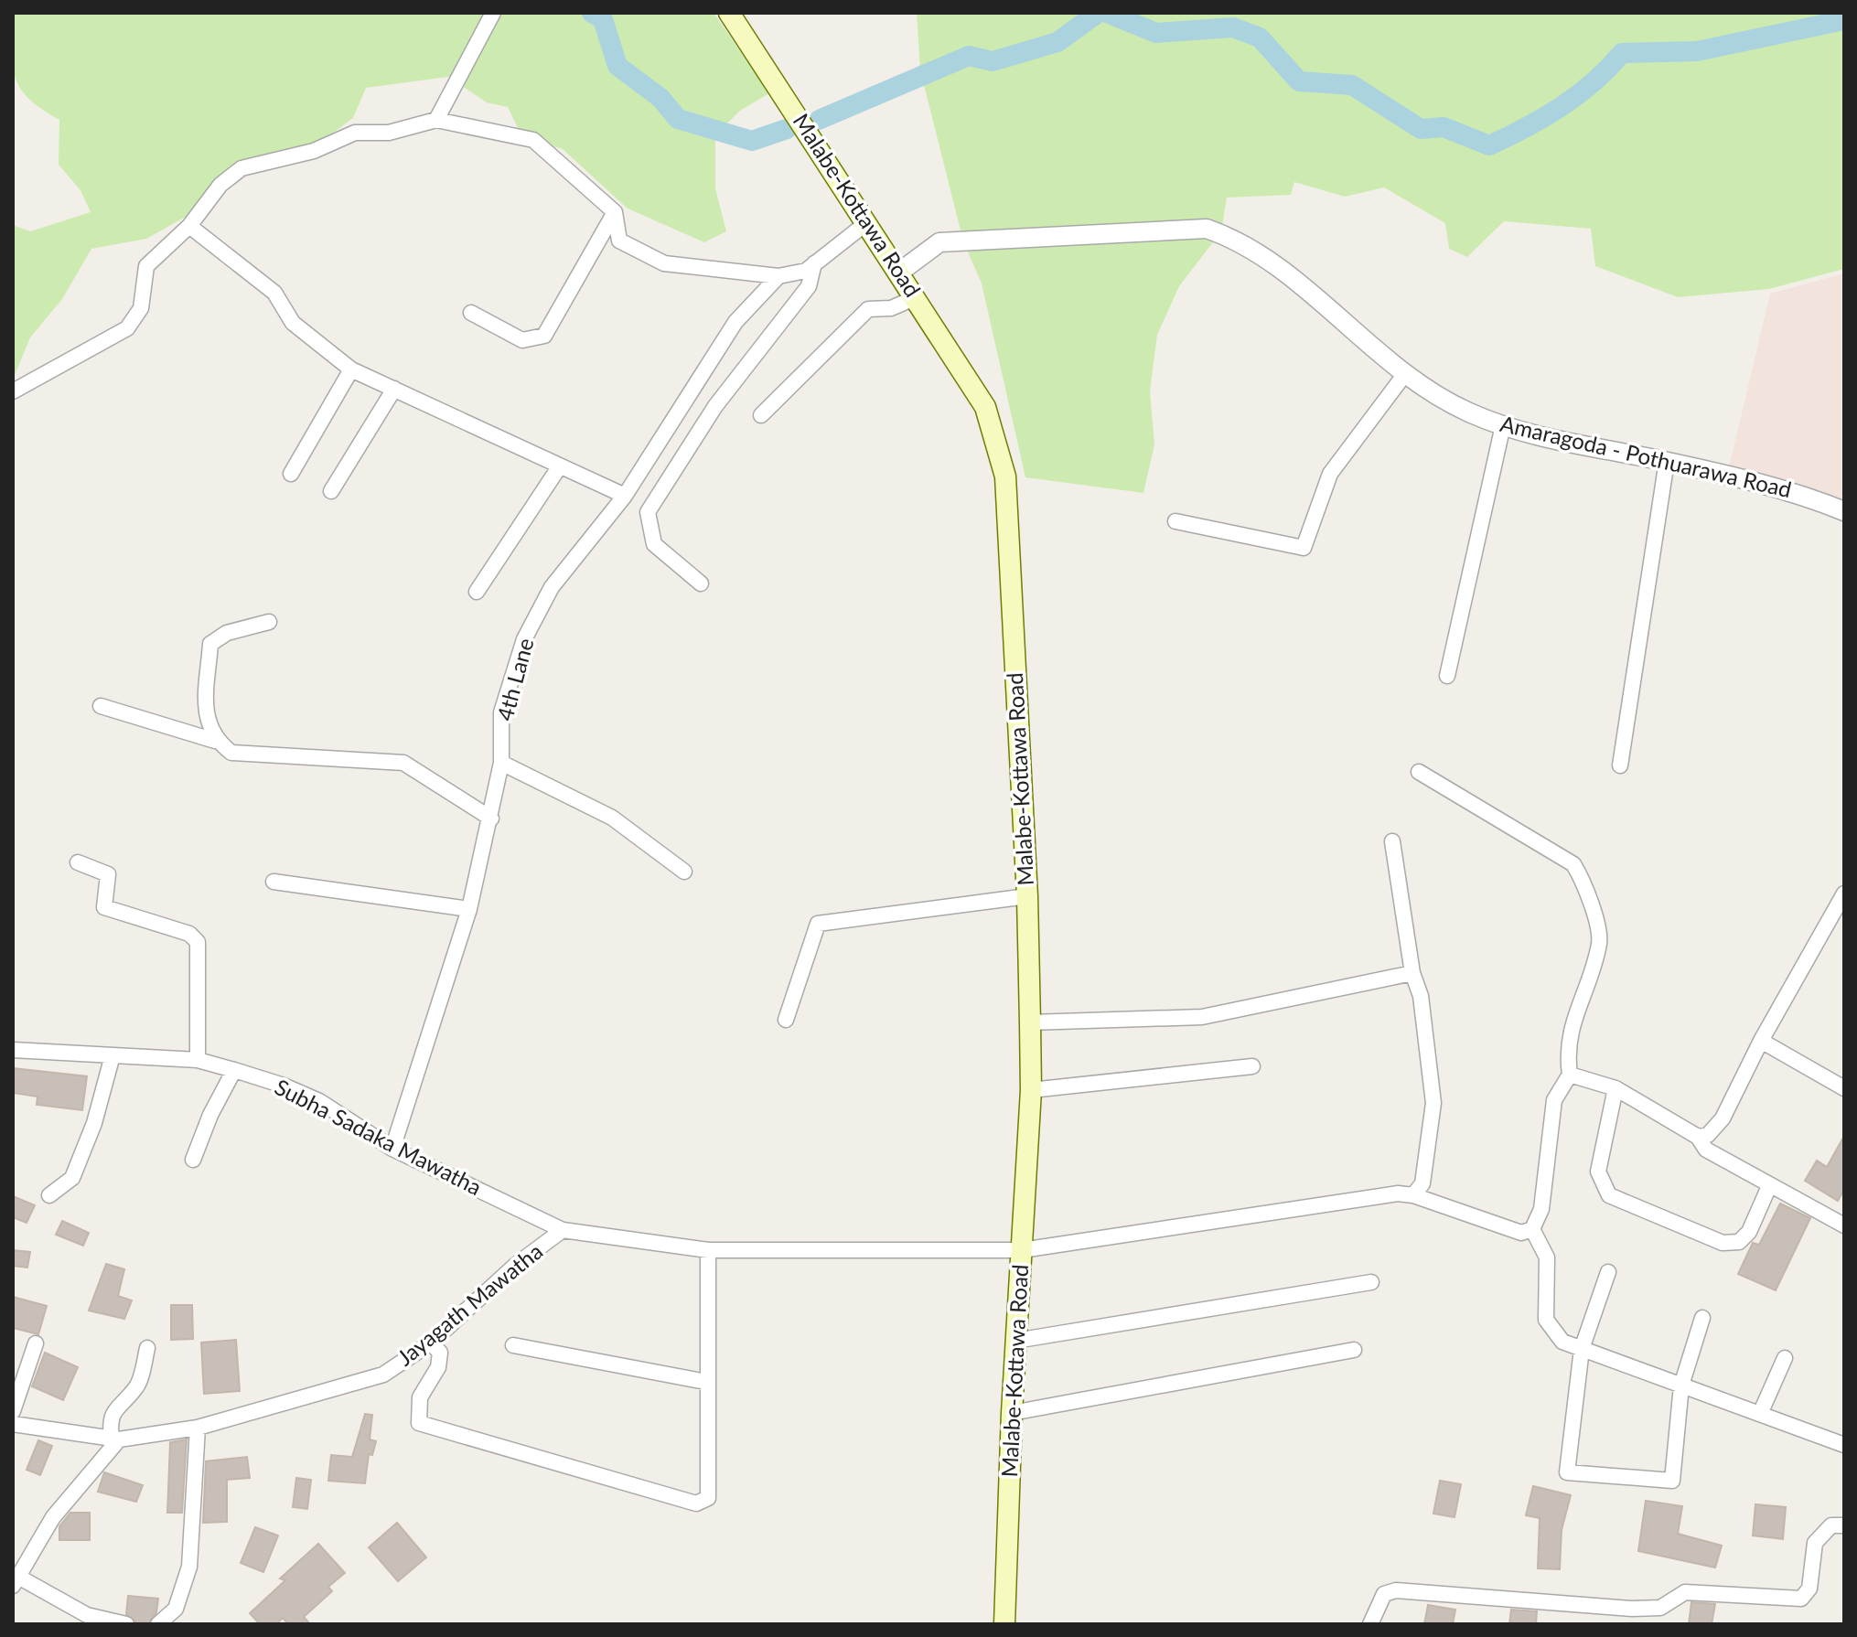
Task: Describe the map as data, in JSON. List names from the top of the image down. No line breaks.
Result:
{"streets":{"main road":["Malabe-Kottawa Road"],"street":["Amaragoda - Pothuarawa Road","4th Lane","Subha Sadaka Mawatha","Jayagath Mawatha"]},"crossings":[["Malabe-Kottawa Road","Amaragoda - Pothuarawa Road"],["Malabe-Kottawa Road","Jayagath Mawatha"],["4th Lane","Subha Sadaka Mawatha"],["Subha Sadaka Mawatha","Jayagath Mawatha"]]}
